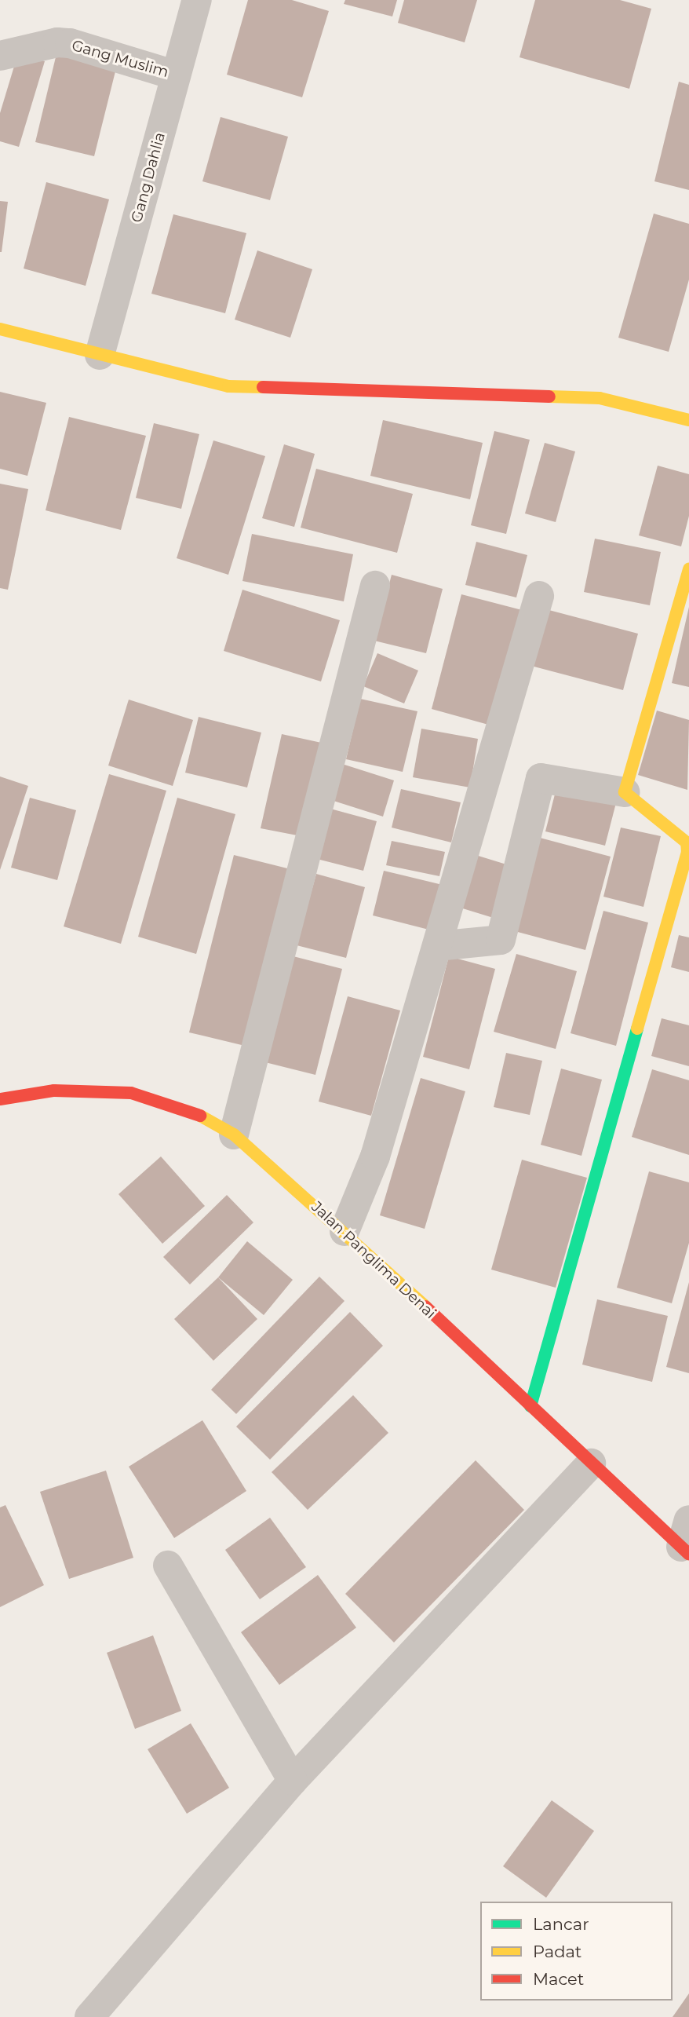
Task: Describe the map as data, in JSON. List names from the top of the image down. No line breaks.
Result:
{"streets":{"street":["Gang Muslim","Gang Dahlia","Jalan Panglima Denai"]},"crossings":[["Gang Muslim","Gang Dahlia"]],"legend":["Lancar","Padat","Macet"]}
